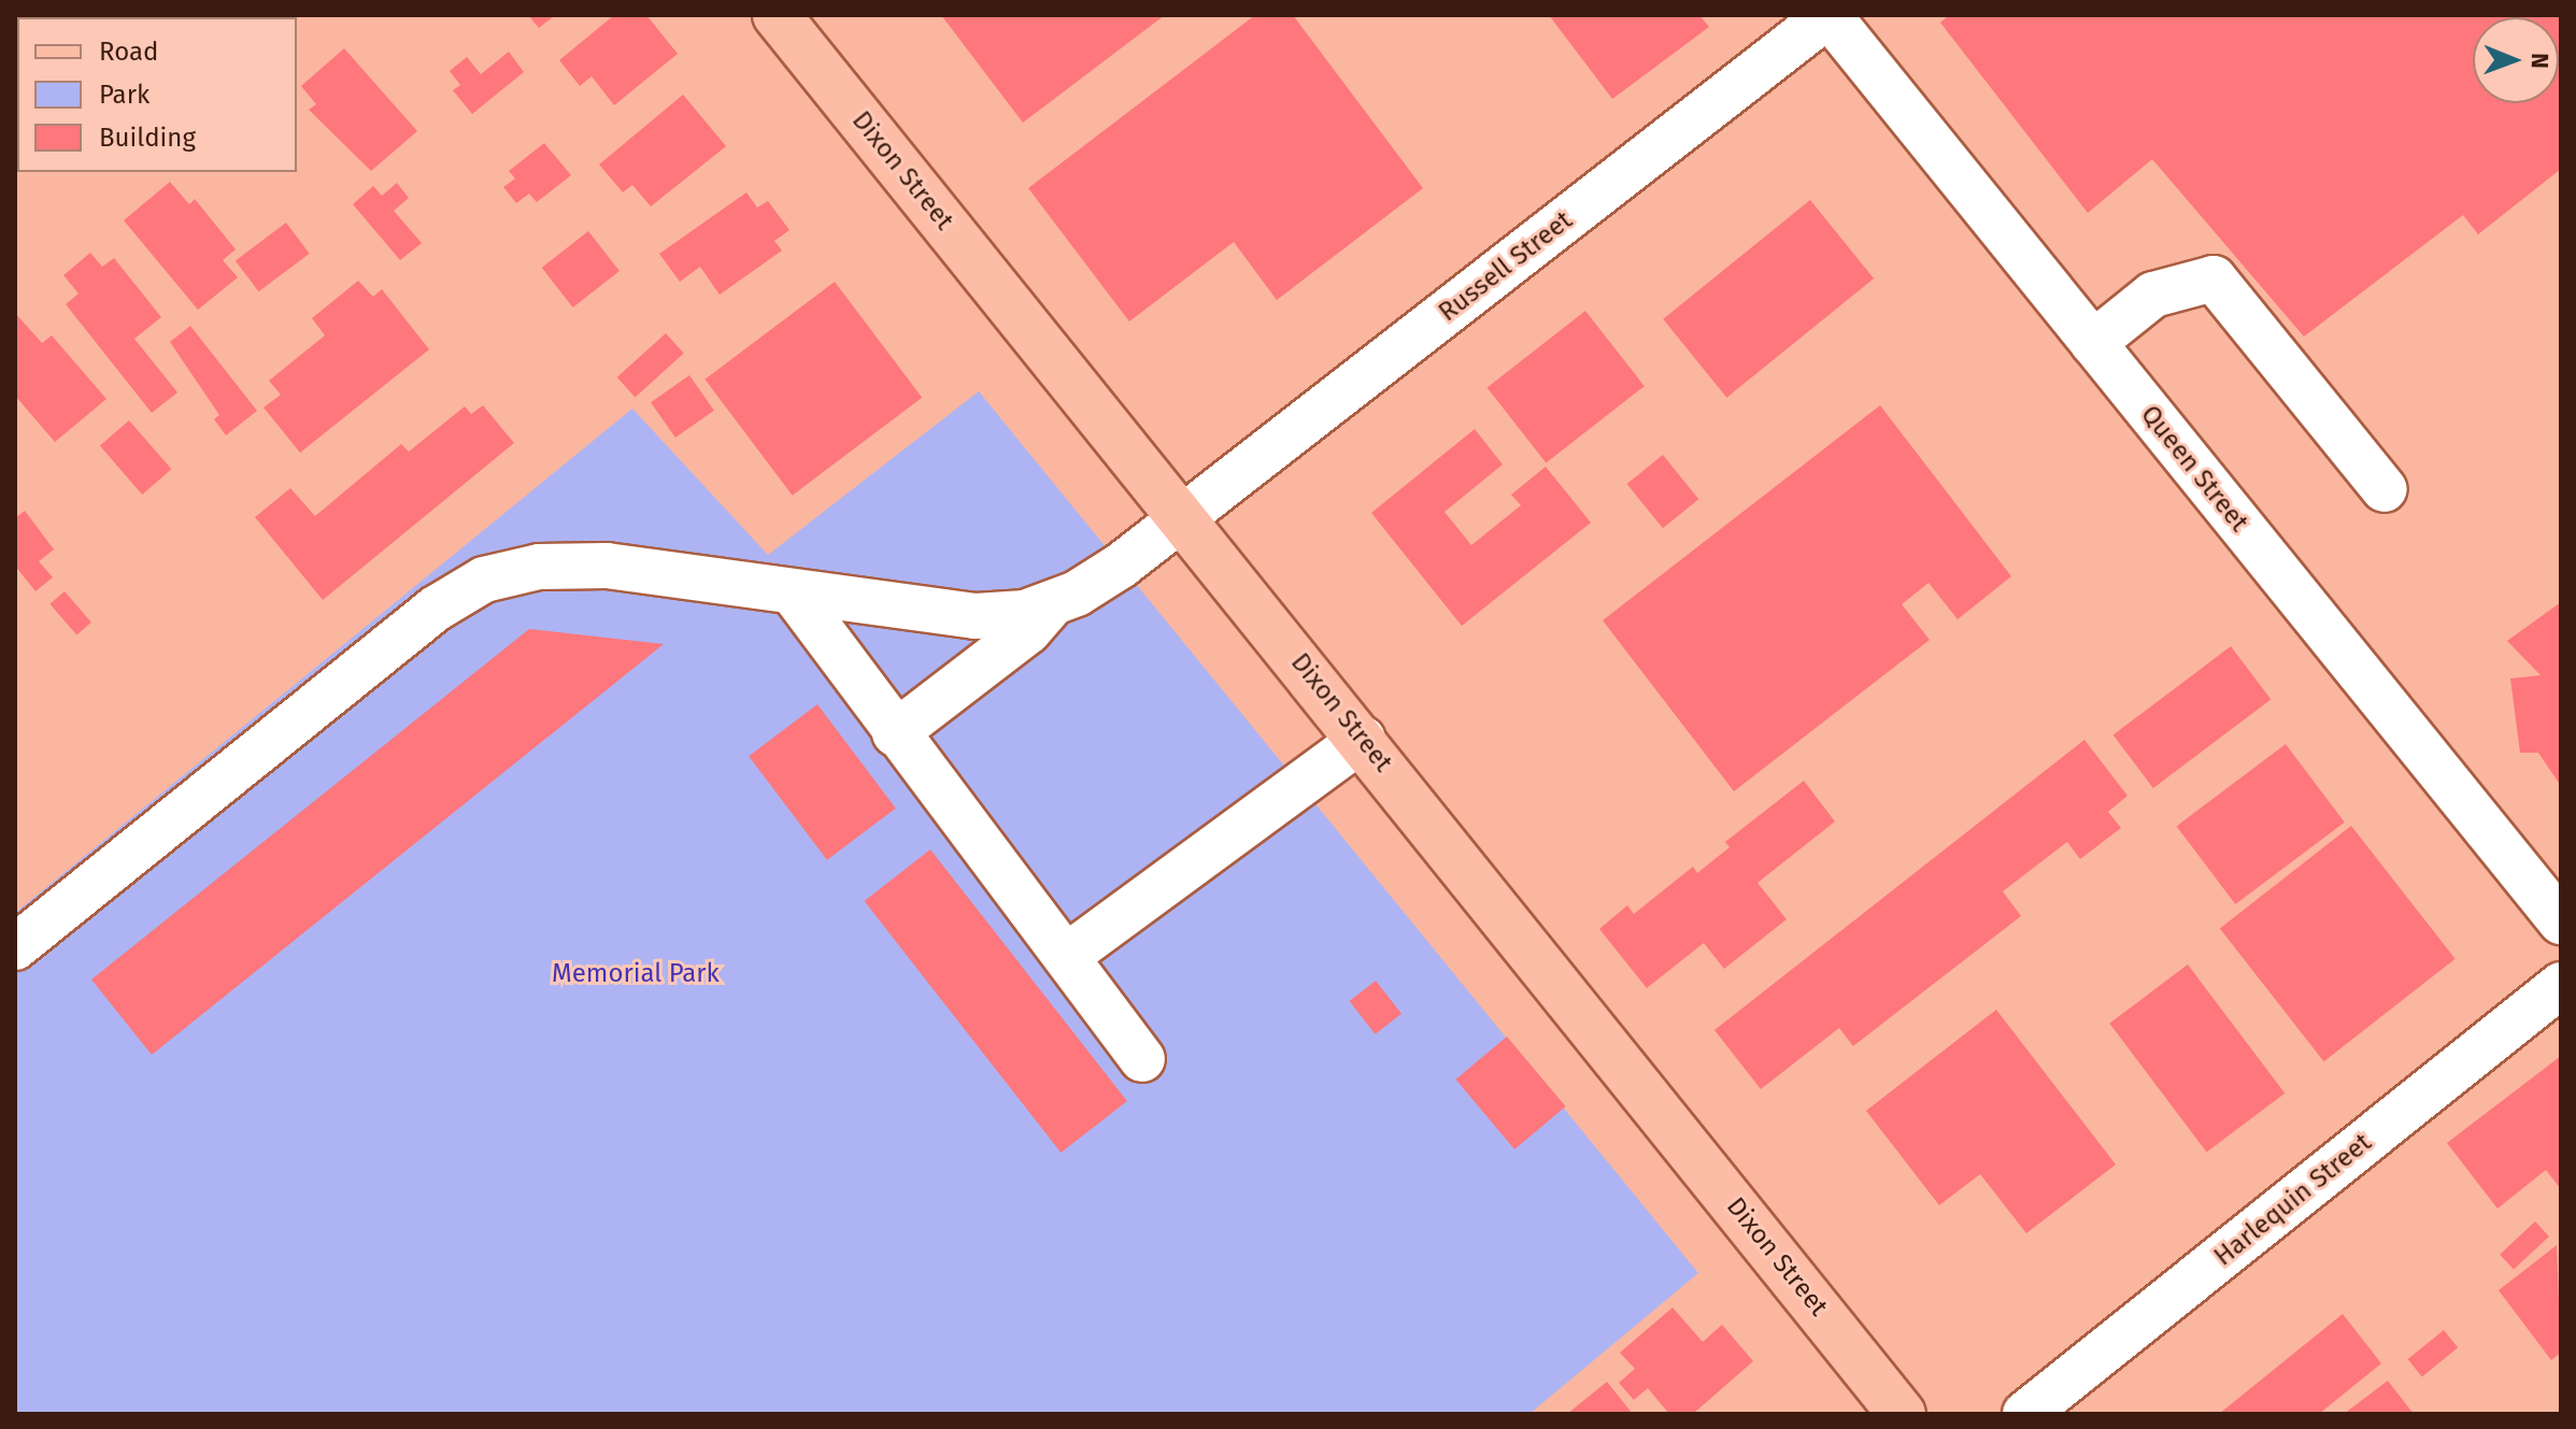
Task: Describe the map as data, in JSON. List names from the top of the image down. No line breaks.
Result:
{"streets":{"main road":["Dixon Street"],"street":["Russell Street","Queen Street","Harlequin Street"]},"crossings":[["Dixon Street","Russell Street"],["Russell Street","Queen Street"]],"parks":["Memorial Park"],"legend":["Road","Park","Building"],"north":"right"}
